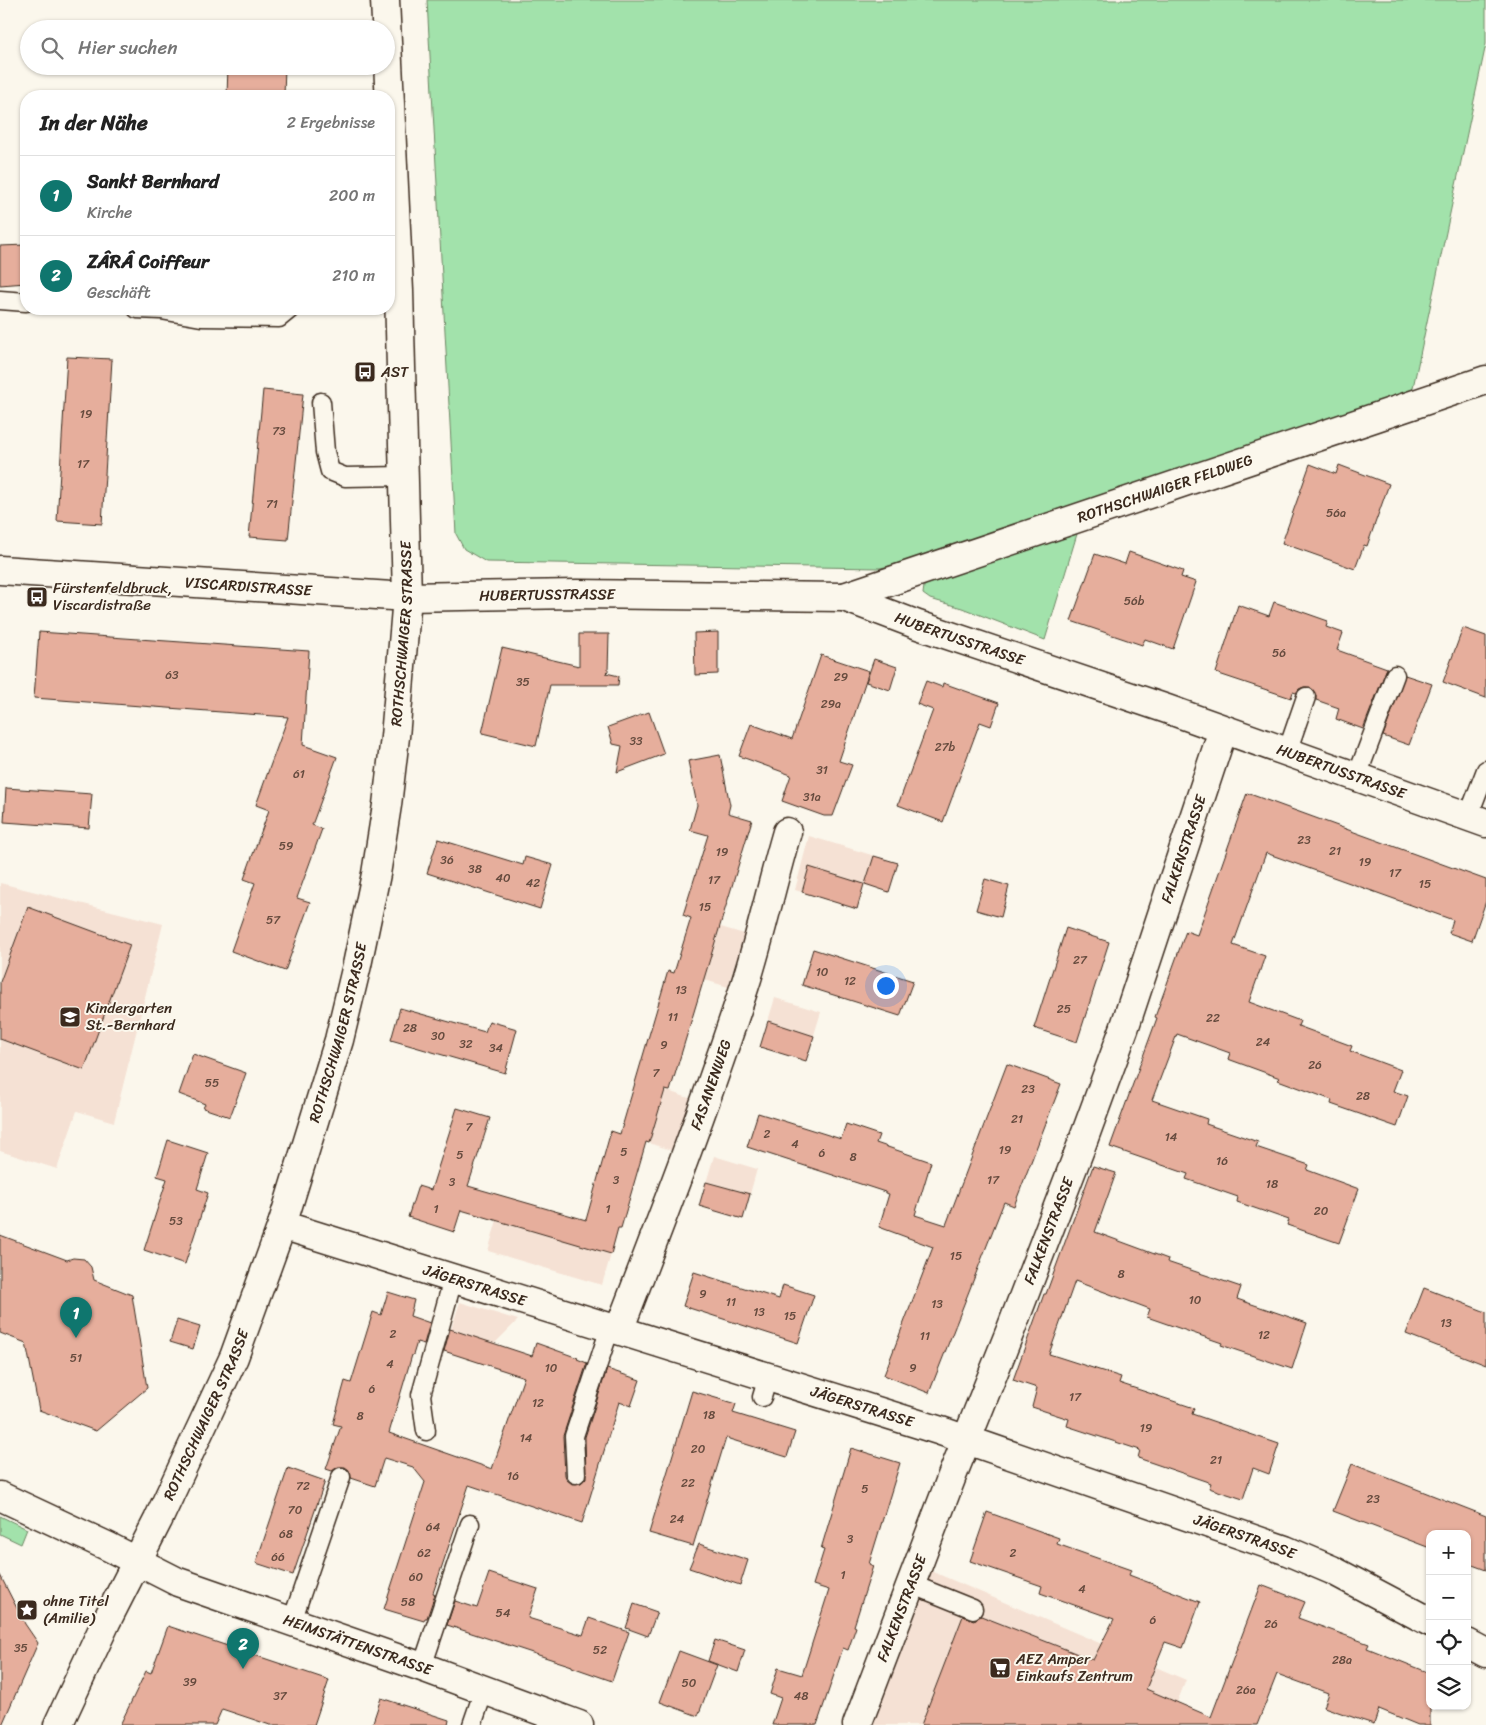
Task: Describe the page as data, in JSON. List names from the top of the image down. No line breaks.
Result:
{"streets":{"street":["ROTHSCHWAIGER FELDWEG","VISCARDISTRASSE","HUBERTUSSTRASSE","ROTHSCHWAIGER STRASSE","FALKENSTRASSE","FASANENWEG","JÄGERSTRASSE","HEIMSTÄTTENSTRASSE"]},"crossings":[["ROTHSCHWAIGER FELDWEG","HUBERTUSSTRASSE"],["VISCARDISTRASSE","HUBERTUSSTRASSE"],["VISCARDISTRASSE","ROTHSCHWAIGER STRASSE"],["HUBERTUSSTRASSE","ROTHSCHWAIGER STRASSE"],["HUBERTUSSTRASSE","FALKENSTRASSE"],["ROTHSCHWAIGER STRASSE","JÄGERSTRASSE"],["ROTHSCHWAIGER STRASSE","HEIMSTÄTTENSTRASSE"],["FALKENSTRASSE","JÄGERSTRASSE"],["FASANENWEG","JÄGERSTRASSE"]],"places":{"bus stop":["AST","Fürstenfeldbruck, Viscardistraße"],"school or university":["Kindergarten St.-Bernhard"],"place":["ohne Titel (Amilie)"],"supermarket":["AEZ Amper Einkaufs Zentrum"]},"house_numbers":["19","73","17","71","56a","56b","56","63","29","35","29a","33","27b","31","61","31a","23","59","21","19","36","19","38","17","40","17","42","15","15","57","27","10","12","13","25","11","22","28","30","24","32","9","34","26","7","55","23","28","21","7","2","14","4","19","5","6","5","8","16","3","17","3","18","1","1","20","53","15","8","9","10","11","13","13","15","13","2","12","11","51","4","10","9","6","17","12","18","8","19","14","20","21","16","22","72","5","23","70","24","64","68","3","62","2","66","1","60","4","58","54","6","26","35","52","28a","39","50","26a","37","48"],"page":{"search":"Hier suchen","heading":["In der Nähe","2 Ergebnisse"],"list":[{"mark":"1","name":"Sankt Bernhard","note":"Kirche","value":"200 m"},{"mark":"2","name":"ZÂRÂ Coiffeur","note":"Geschäft","value":"210 m"}],"pins":["1","2"],"map_buttons":["+","−"]}}
